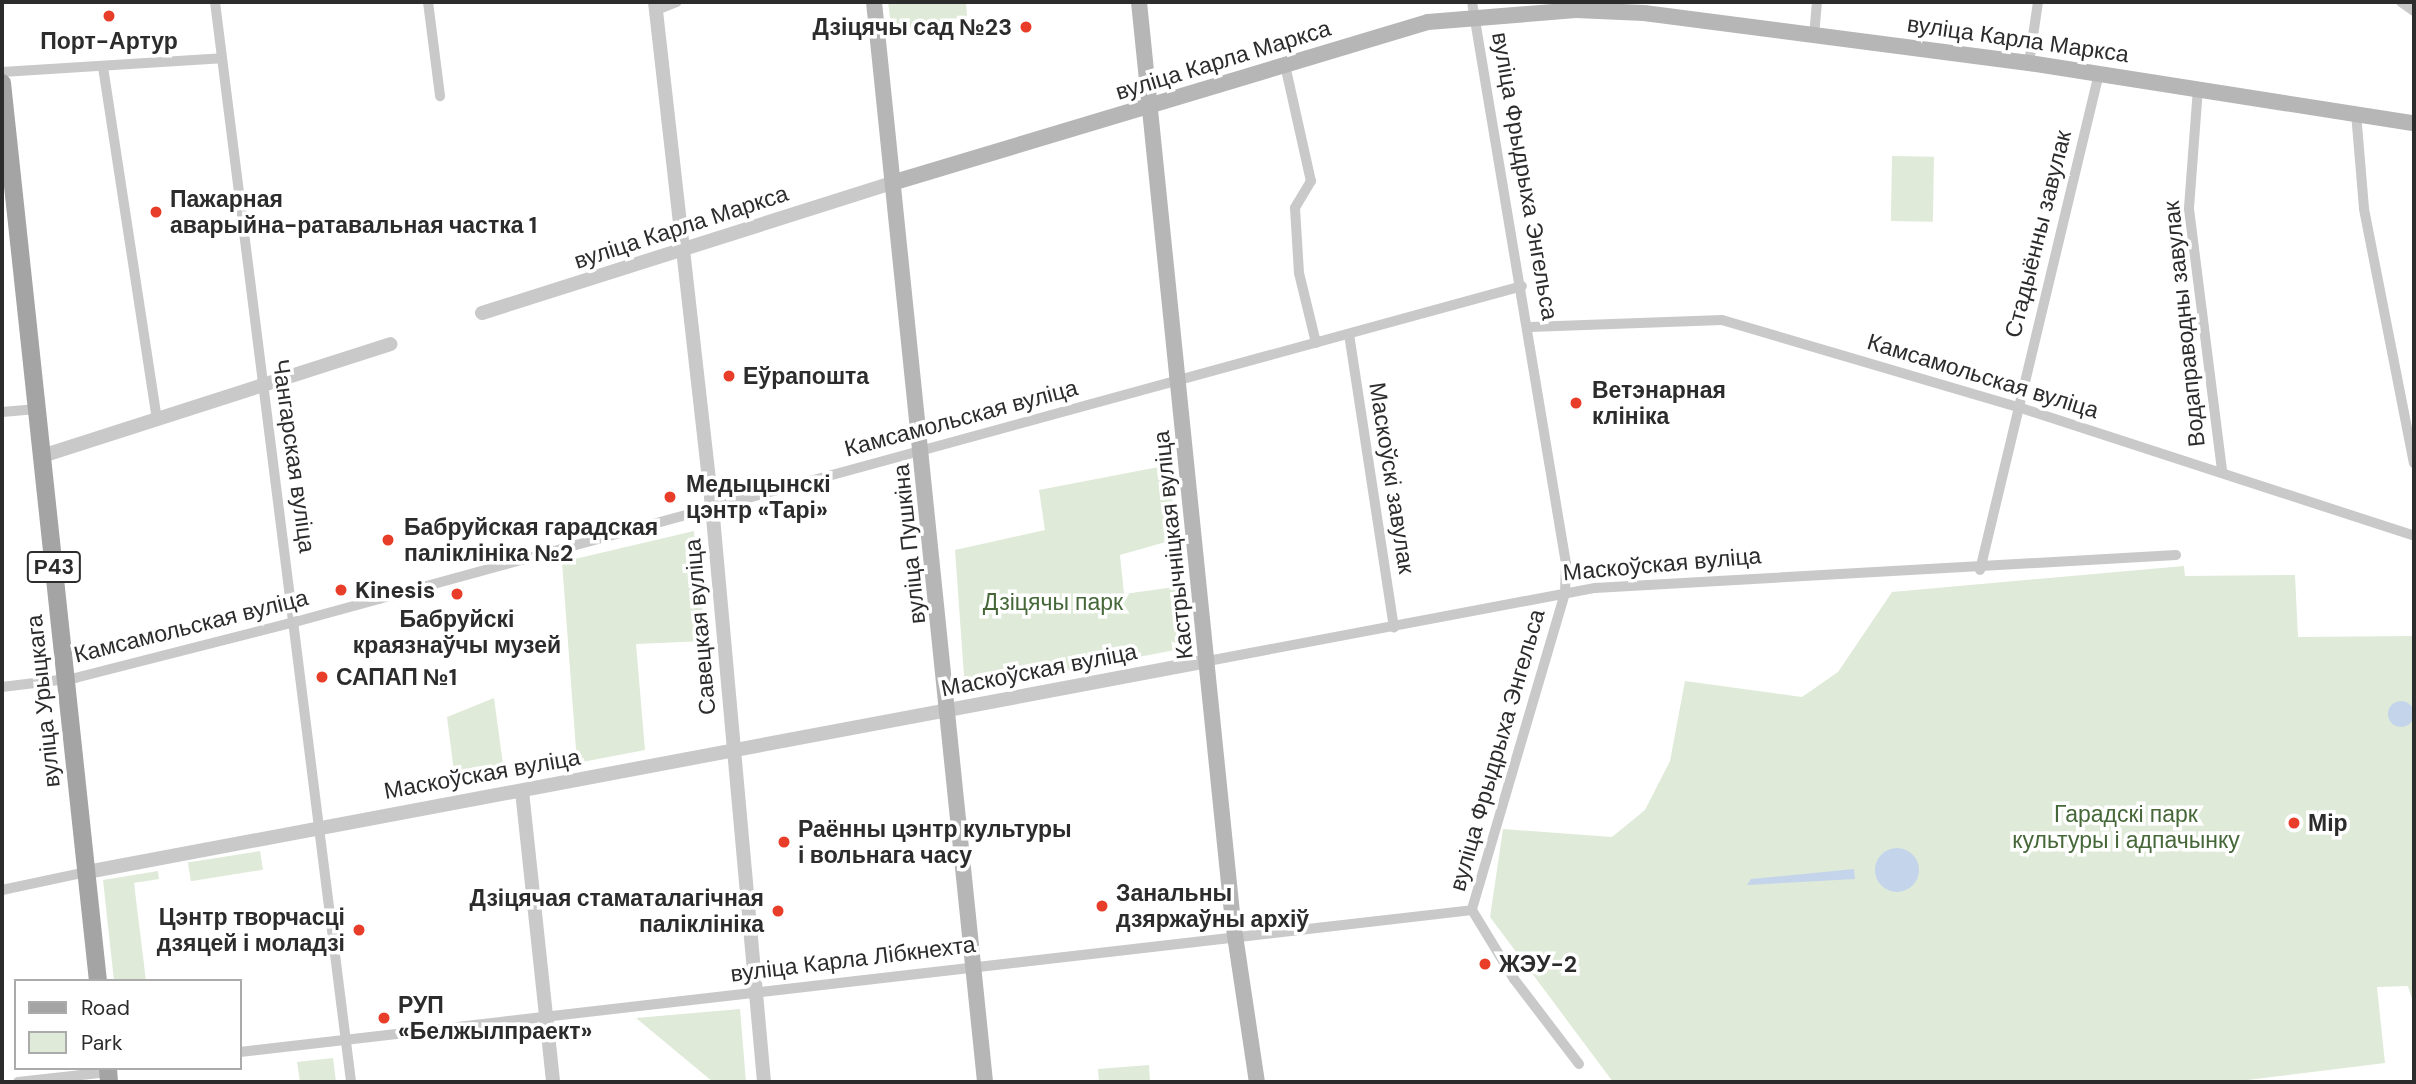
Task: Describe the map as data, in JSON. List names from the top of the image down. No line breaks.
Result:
{"streets":{"main road":["вуліца Карла Маркса","вуліца Пушкіна","Кастрычніцкая вуліца","Р43","вуліца Урыцкага"],"street":["вуліца Фрыдрыха Энгельса","Стадыённы завулак","Водаправодны завулак","Камсамольская вуліца","Чангарская вуліца","Маскоўскі завулак","Маскоўская вуліца","Савецкая вуліца","вуліца Карла Лібкнехта"]},"crossings":[["вуліца Карла Маркса","вуліца Фрыдрыха Энгельса"],["вуліца Карла Маркса","Стадыённы завулак"],["вуліца Карла Маркса","Водаправодны завулак"],["вуліца Карла Маркса","вуліца Пушкіна"],["вуліца Карла Маркса","Кастрычніцкая вуліца"],["вуліца Карла Маркса","Савецкая вуліца"],["вуліца Фрыдрыха Энгельса","Камсамольская вуліца"],["вуліца Фрыдрыха Энгельса","Маскоўская вуліца"],["вуліца Фрыдрыха Энгельса","вуліца Карла Лібкнехта"],["Стадыённы завулак","Камсамольская вуліца"],["Стадыённы завулак","Маскоўская вуліца"],["Водаправодны завулак","Камсамольская вуліца"],["Камсамольская вуліца","Чангарская вуліца"],["Камсамольская вуліца","Маскоўскі завулак"],["Камсамольская вуліца","вуліца Пушкіна"],["Камсамольская вуліца","Кастрычніцкая вуліца"],["Камсамольская вуліца","Савецкая вуліца"],["Камсамольская вуліца","вуліца Урыцкага"],["Чангарская вуліца","Маскоўская вуліца"],["Чангарская вуліца","вуліца Карла Лібкнехта"],["Маскоўскі завулак","Маскоўская вуліца"],["вуліца Пушкіна","Маскоўская вуліца"],["вуліца Пушкіна","вуліца Карла Лібкнехта"],["Кастрычніцкая вуліца","Маскоўская вуліца"],["Кастрычніцкая вуліца","вуліца Карла Лібкнехта"],["Маскоўская вуліца","Савецкая вуліца"],["Маскоўская вуліца","вуліца Урыцкага"],["Савецкая вуліца","вуліца Карла Лібкнехта"]],"parks":["Дзіцячы парк","Гарадскі парк культуры і адпачынку"],"places":["Порт-Артур","Дзіцячы сад №23","Пажарная аварыйна-ратавальная частка 1","Еўрапошта","Ветэнарная клініка","Медыцынскі цэнтр «Тарі»","Бабруйская гарадская паліклініка №2","Kinesis","Бабруйскі краязнаўчы музей","САПАП №1","Мір","Раённы цэнтр культуры і вольнага часу","Занальны дзяржаўны архіў","Дзіцячая стаматалагічная паліклініка","Цэнтр творчасці дзяцей і моладзі","ЖЭУ-2","РУП «Белжылпраект»"],"legend":["Road","Park"]}
